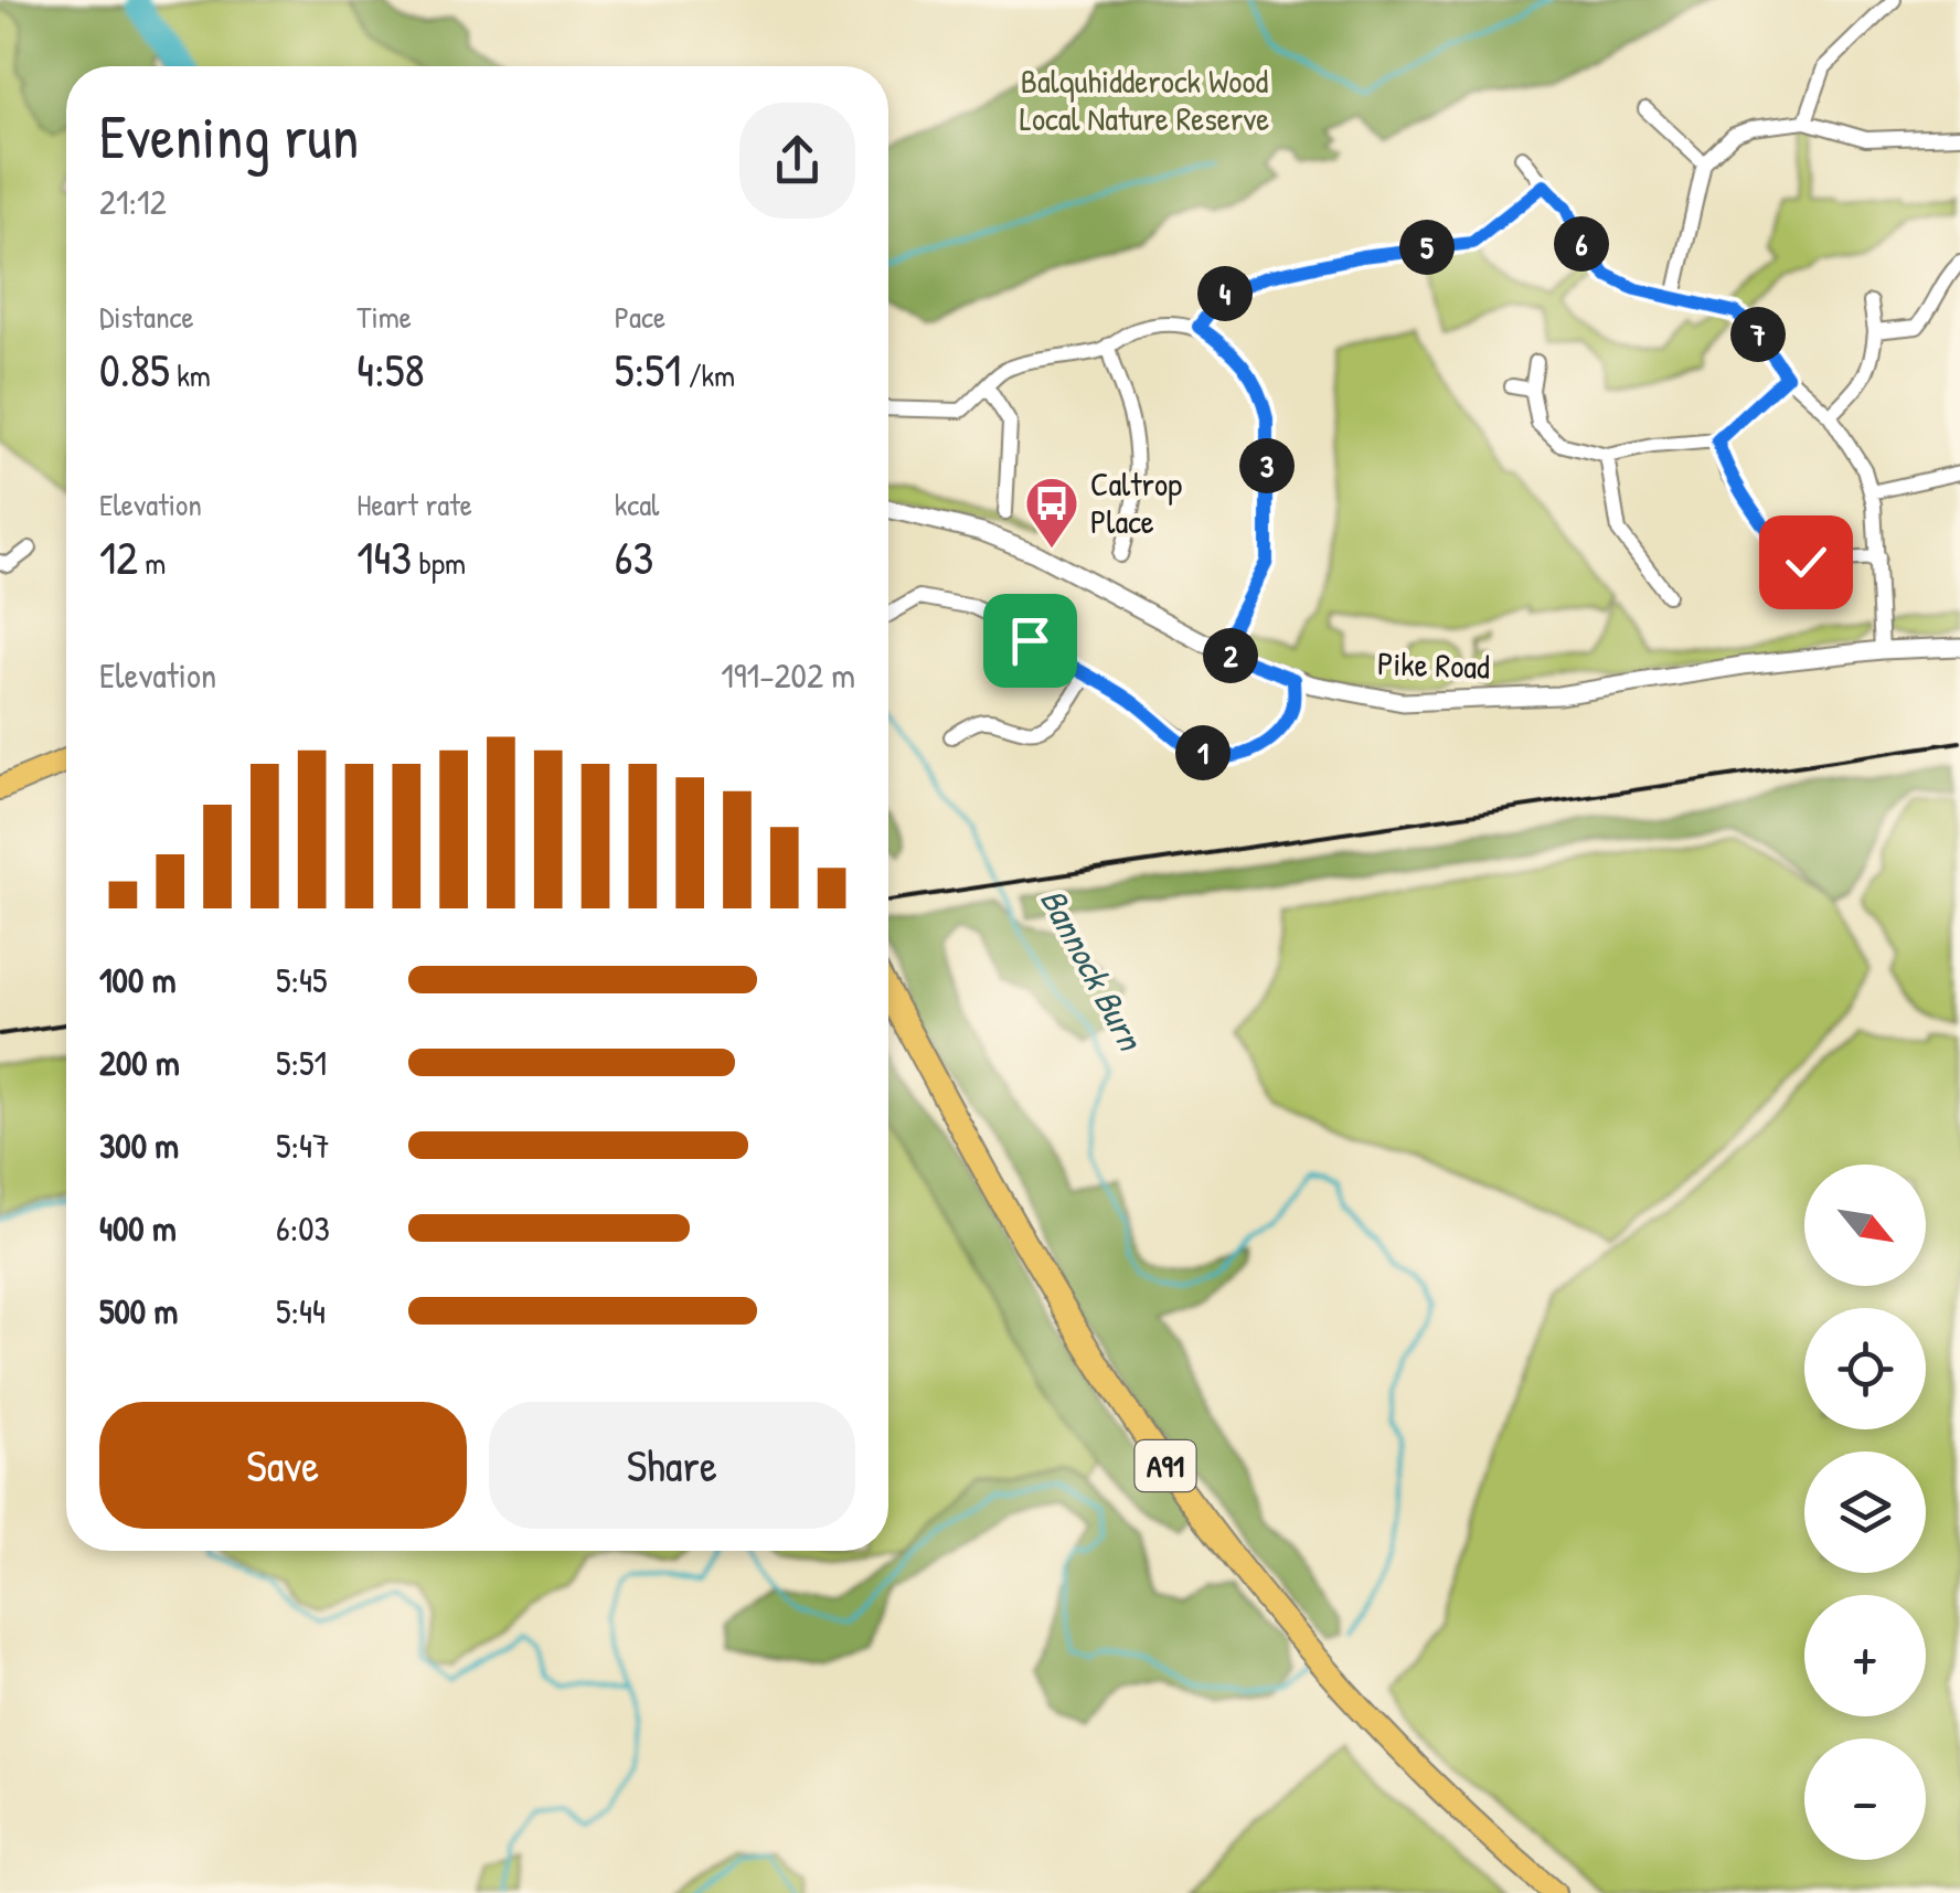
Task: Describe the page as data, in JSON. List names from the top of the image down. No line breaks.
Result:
{"streets":{"main road":["A91"],"street":["Pike Road"]},"water":["Bannock Burn"],"parks":["Balquhidderock Wood Local Nature Reserve"],"places":{"bus stop":["Caltrop Place"]},"north":"bottom right","page":{"heading":["Evening run","21:12"],"pins":["6","5","4","7","3","2","1"],"stats":[["Distance","0.85 km"],["Time","4:58"],["Pace","5:51 /km"],["Elevation","12 m"],["Heart rate","143 bpm"],["kcal","63"]],"chart":["Elevation","191–202 m"],"list":[{"name":"100 m","note":"5:45"},{"name":"200 m","note":"5:51"},{"name":"300 m","note":"5:47"},{"name":"400 m","note":"6:03"},{"name":"500 m","note":"5:44"}],"map_buttons":["+","−"],"buttons":["Save","Share"]}}
